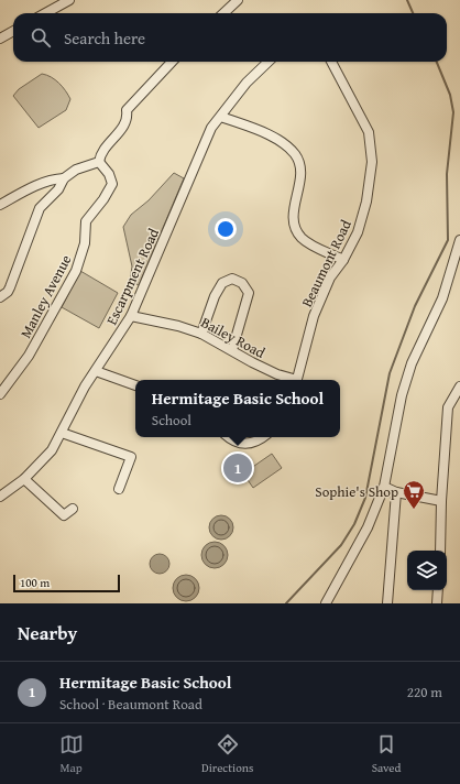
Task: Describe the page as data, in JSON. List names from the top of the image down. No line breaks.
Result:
{"streets":{"street":["Beaumont Road","Escarpment Road","Manley Avenue","Bailey Road"]},"crossings":[["Escarpment Road","Bailey Road"]],"places":{"supermarket":["Sophie's Shop"]},"scale_bar":"100 m","page":{"search":"Search here","popup":["Hermitage Basic School","School"],"pins":"1","scale":"100 m","heading":"Nearby","list":[{"mark":"1","name":"Hermitage Basic School","note":"School · Beaumont Road","value":"220 m"}],"nav":["Map","Directions","Saved"]}}
